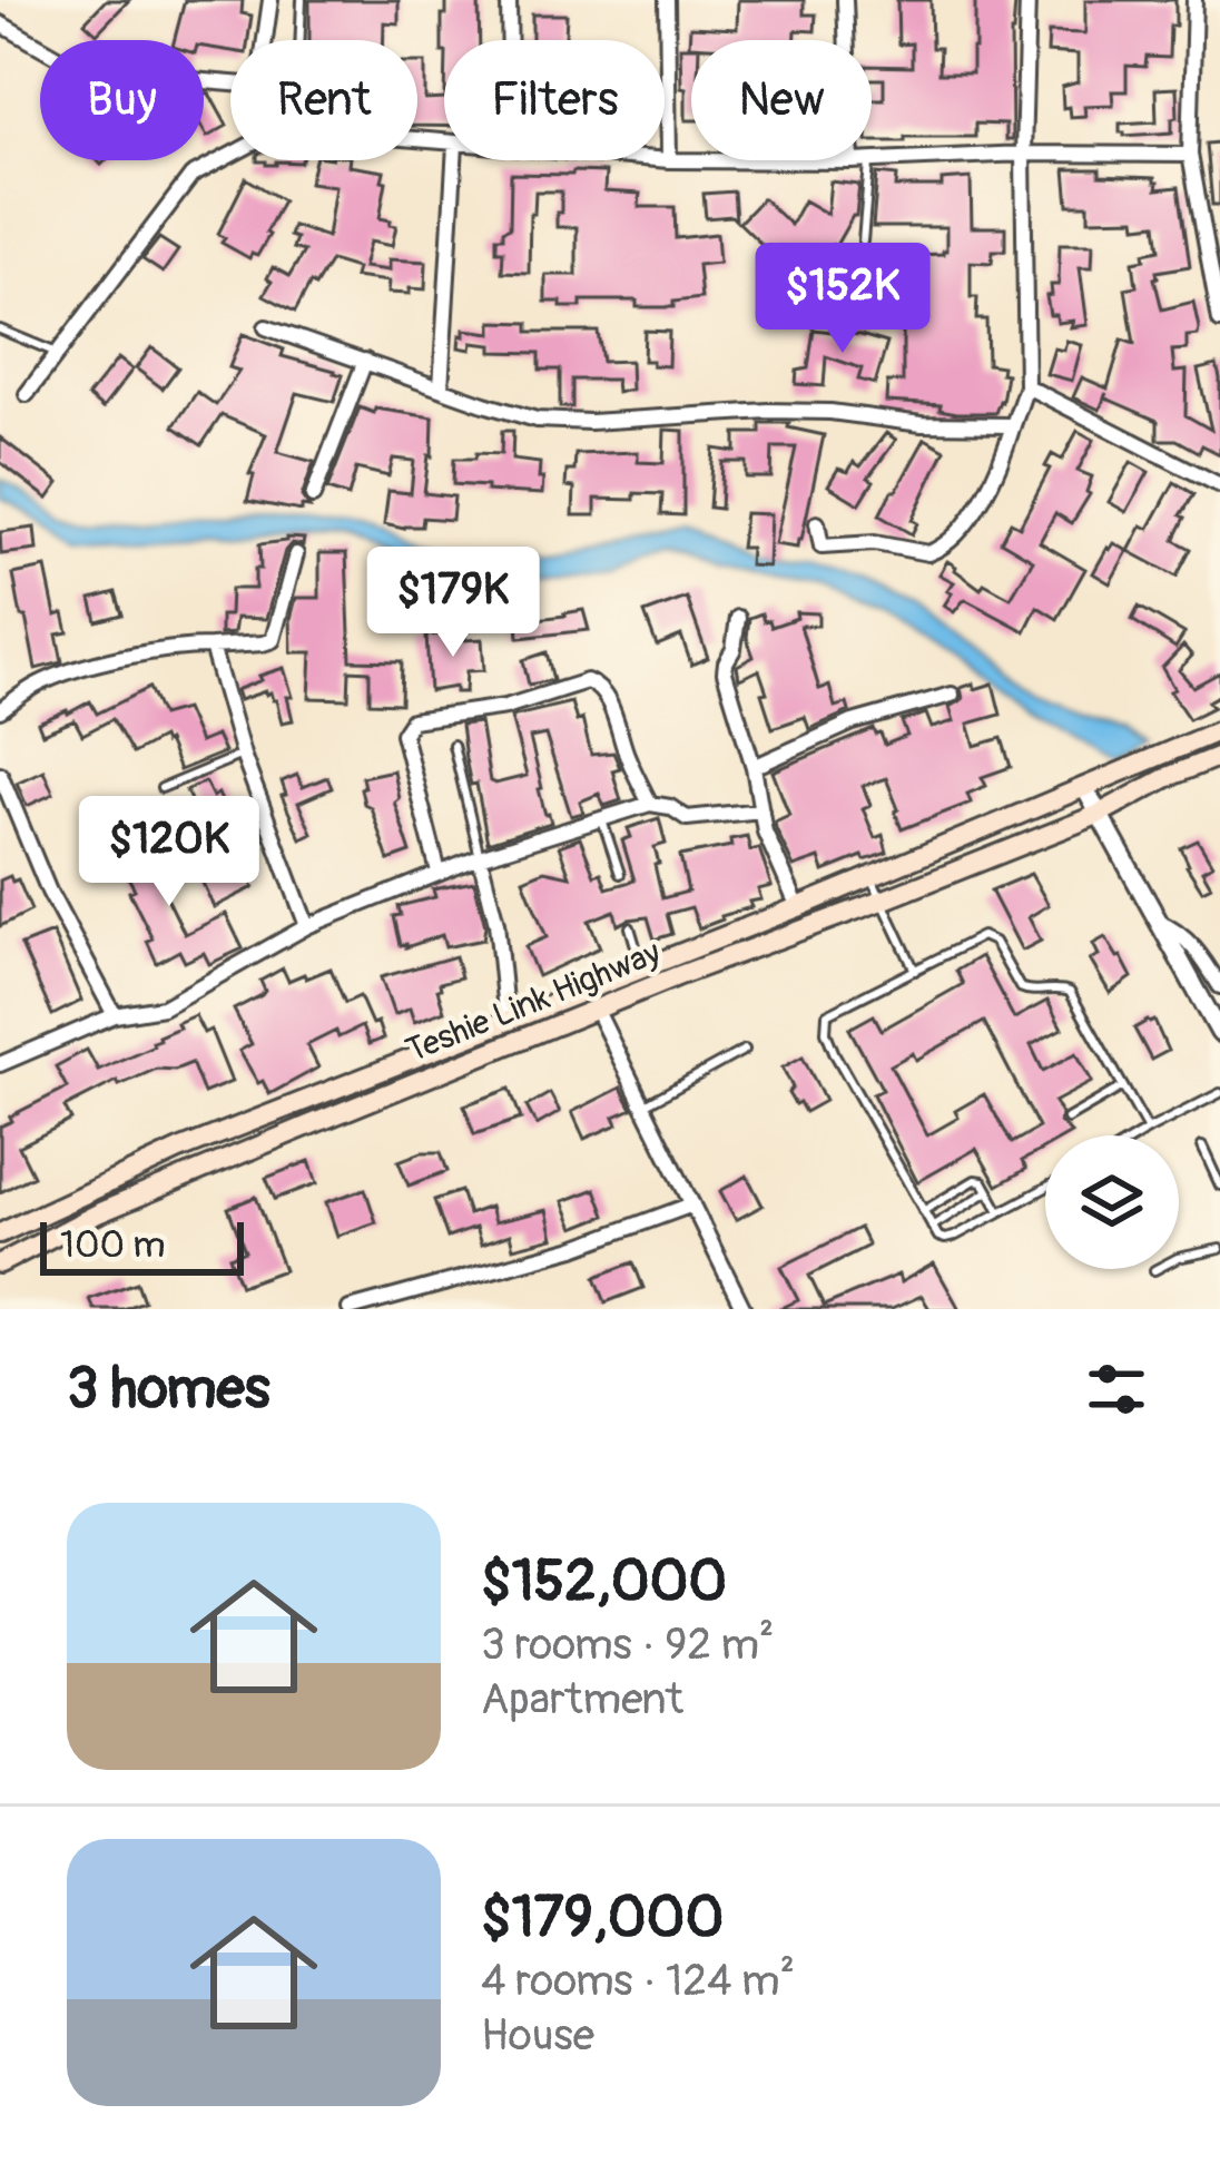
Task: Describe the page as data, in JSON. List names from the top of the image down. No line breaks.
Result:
{"streets":{"main road":["Teshie Link Highway"]},"scale_bar":"100 m","page":{"chip":["Buy","Rent","Filters","New"],"price":["$152K","$179K","$120K"],"scale":"100 m","heading":"3 homes","list":[{"name":"$152,000","note":"3 rooms · 92 m² · Apartment"},{"name":"$179,000","note":"4 rooms · 124 m² · House"}]}}
